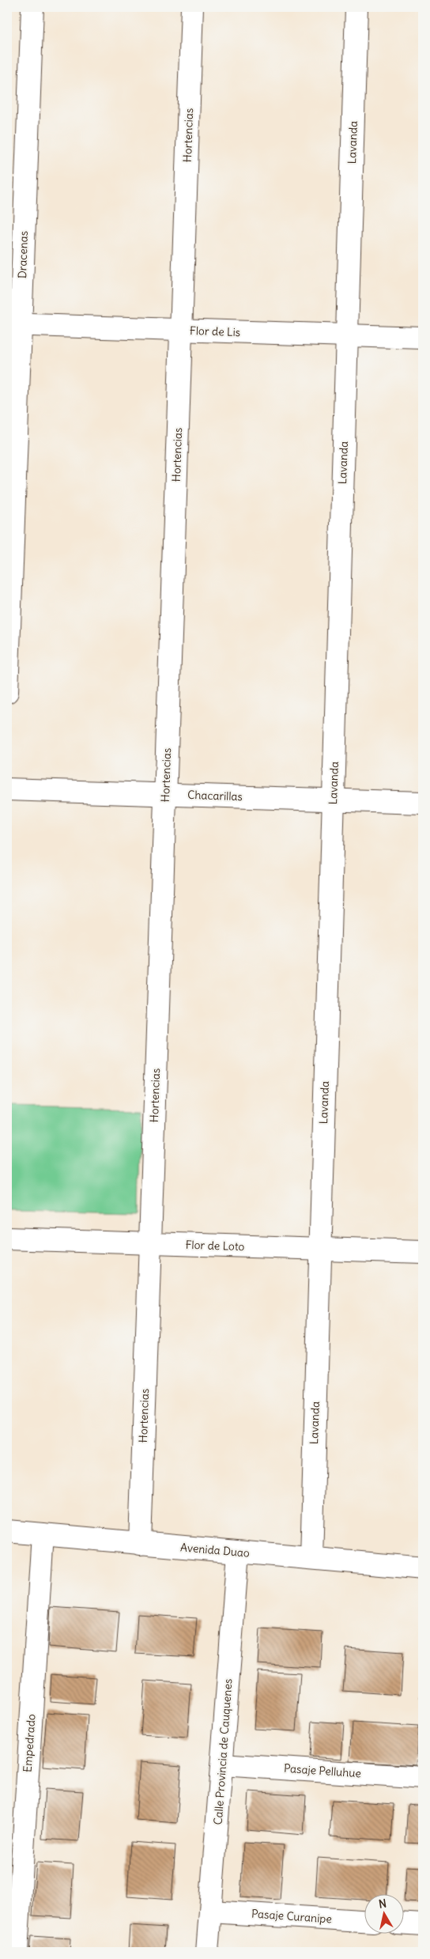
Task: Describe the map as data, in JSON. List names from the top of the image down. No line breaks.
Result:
{"streets":{"street":["Hortencias","Lavanda","Dracenas","Flor de Lis","Chacarillas","Flor de Loto","Avenida Duao","Empedrado","Calle Provincia de Cauquenes","Pasaje Pelluhue","Pasaje Curanipe"]},"crossings":[["Hortencias","Flor de Lis"],["Hortencias","Chacarillas"],["Hortencias","Flor de Loto"],["Hortencias","Avenida Duao"],["Lavanda","Flor de Lis"],["Lavanda","Chacarillas"],["Lavanda","Flor de Loto"],["Lavanda","Avenida Duao"],["Dracenas","Flor de Lis"],["Avenida Duao","Empedrado"],["Avenida Duao","Calle Provincia de Cauquenes"],["Calle Provincia de Cauquenes","Pasaje Pelluhue"],["Calle Provincia de Cauquenes","Pasaje Curanipe"]],"north":"top"}
